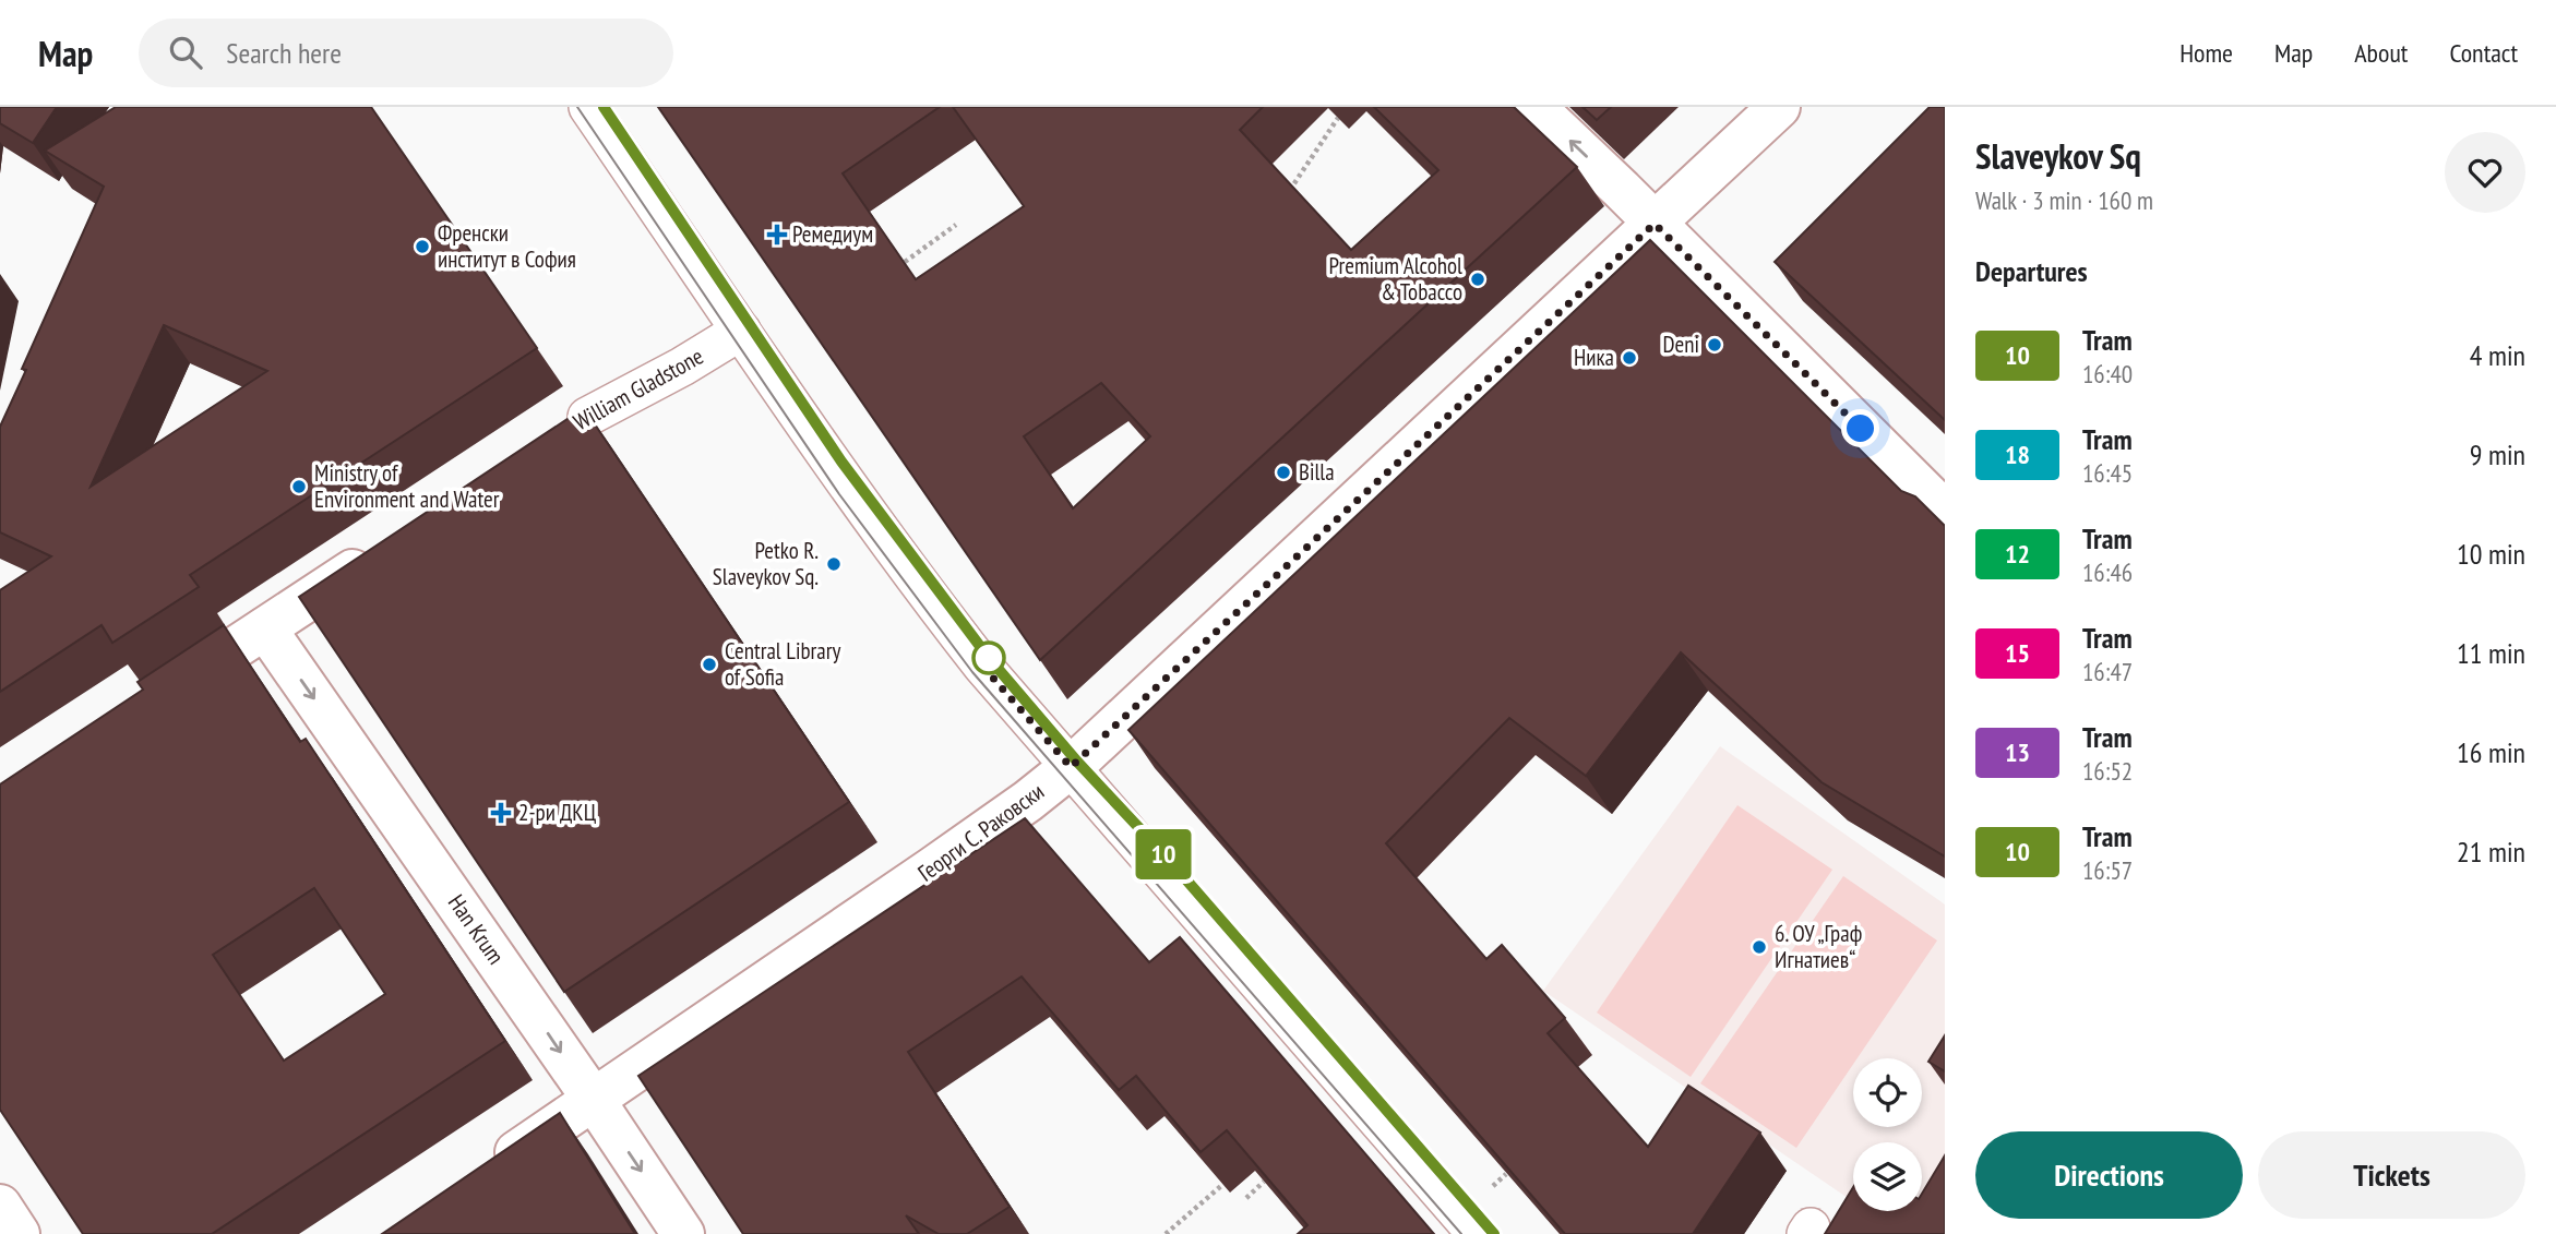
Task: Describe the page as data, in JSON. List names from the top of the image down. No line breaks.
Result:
{"streets":{"street":["William Gladstone","Георги С. Раковски","Han Krum"]},"crossings":[["Георги С. Раковски","Han Krum"]],"one_way":["Han Krum"],"places":{"health":["Ремедиум","2-ри ДКЦ"],"other":["Френски институт в София","Premium Alcohol & Tobacco","Deni","Ника","Billa","Ministry of Environment and Water","Petko R. Slaveykov Sq.","Central Library of Sofia","6. ОУ „Граф Игнатиев“"]},"lines":["tram line 10"],"page":{"header":"Map","search":"Search here","nav":["Home","Map","About","Contact"],"on_map":"10","heading":[["Slaveykov Sq","Walk · 3 min · 160 m"],"Departures"],"list":[{"mark":"10","name":"Tram","note":"16:40","value":"4 min"},{"mark":"18","name":"Tram","note":"16:45","value":"9 min"},{"mark":"12","name":"Tram","note":"16:46","value":"10 min"},{"mark":"15","name":"Tram","note":"16:47","value":"11 min"},{"mark":"13","name":"Tram","note":"16:52","value":"16 min"},{"mark":"10","name":"Tram","note":"16:57","value":"21 min"}],"buttons":["Directions","Tickets"]}}
